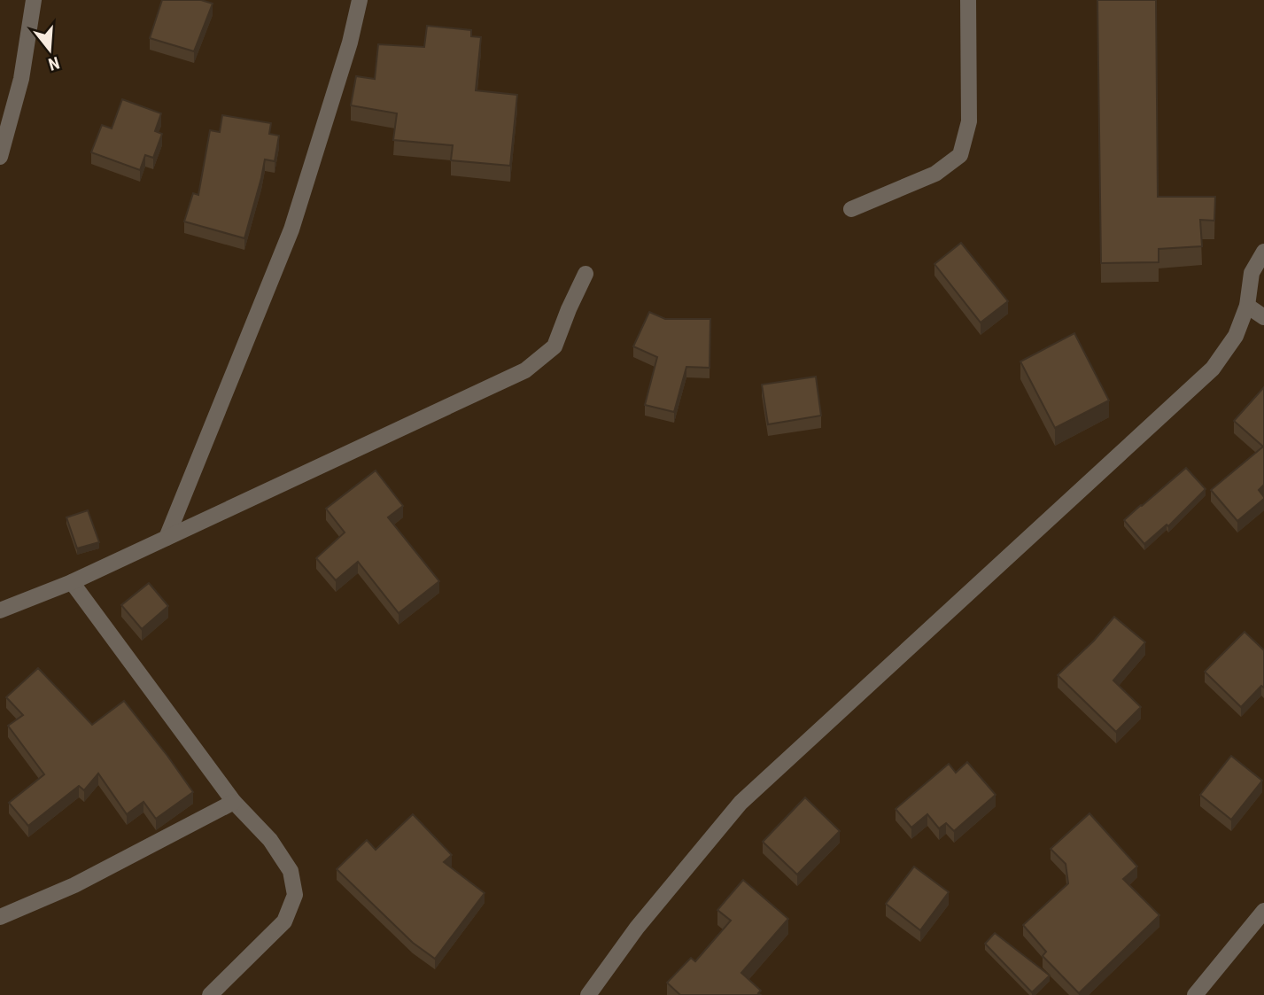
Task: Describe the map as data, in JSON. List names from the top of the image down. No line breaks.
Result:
{"north":"bottom"}
